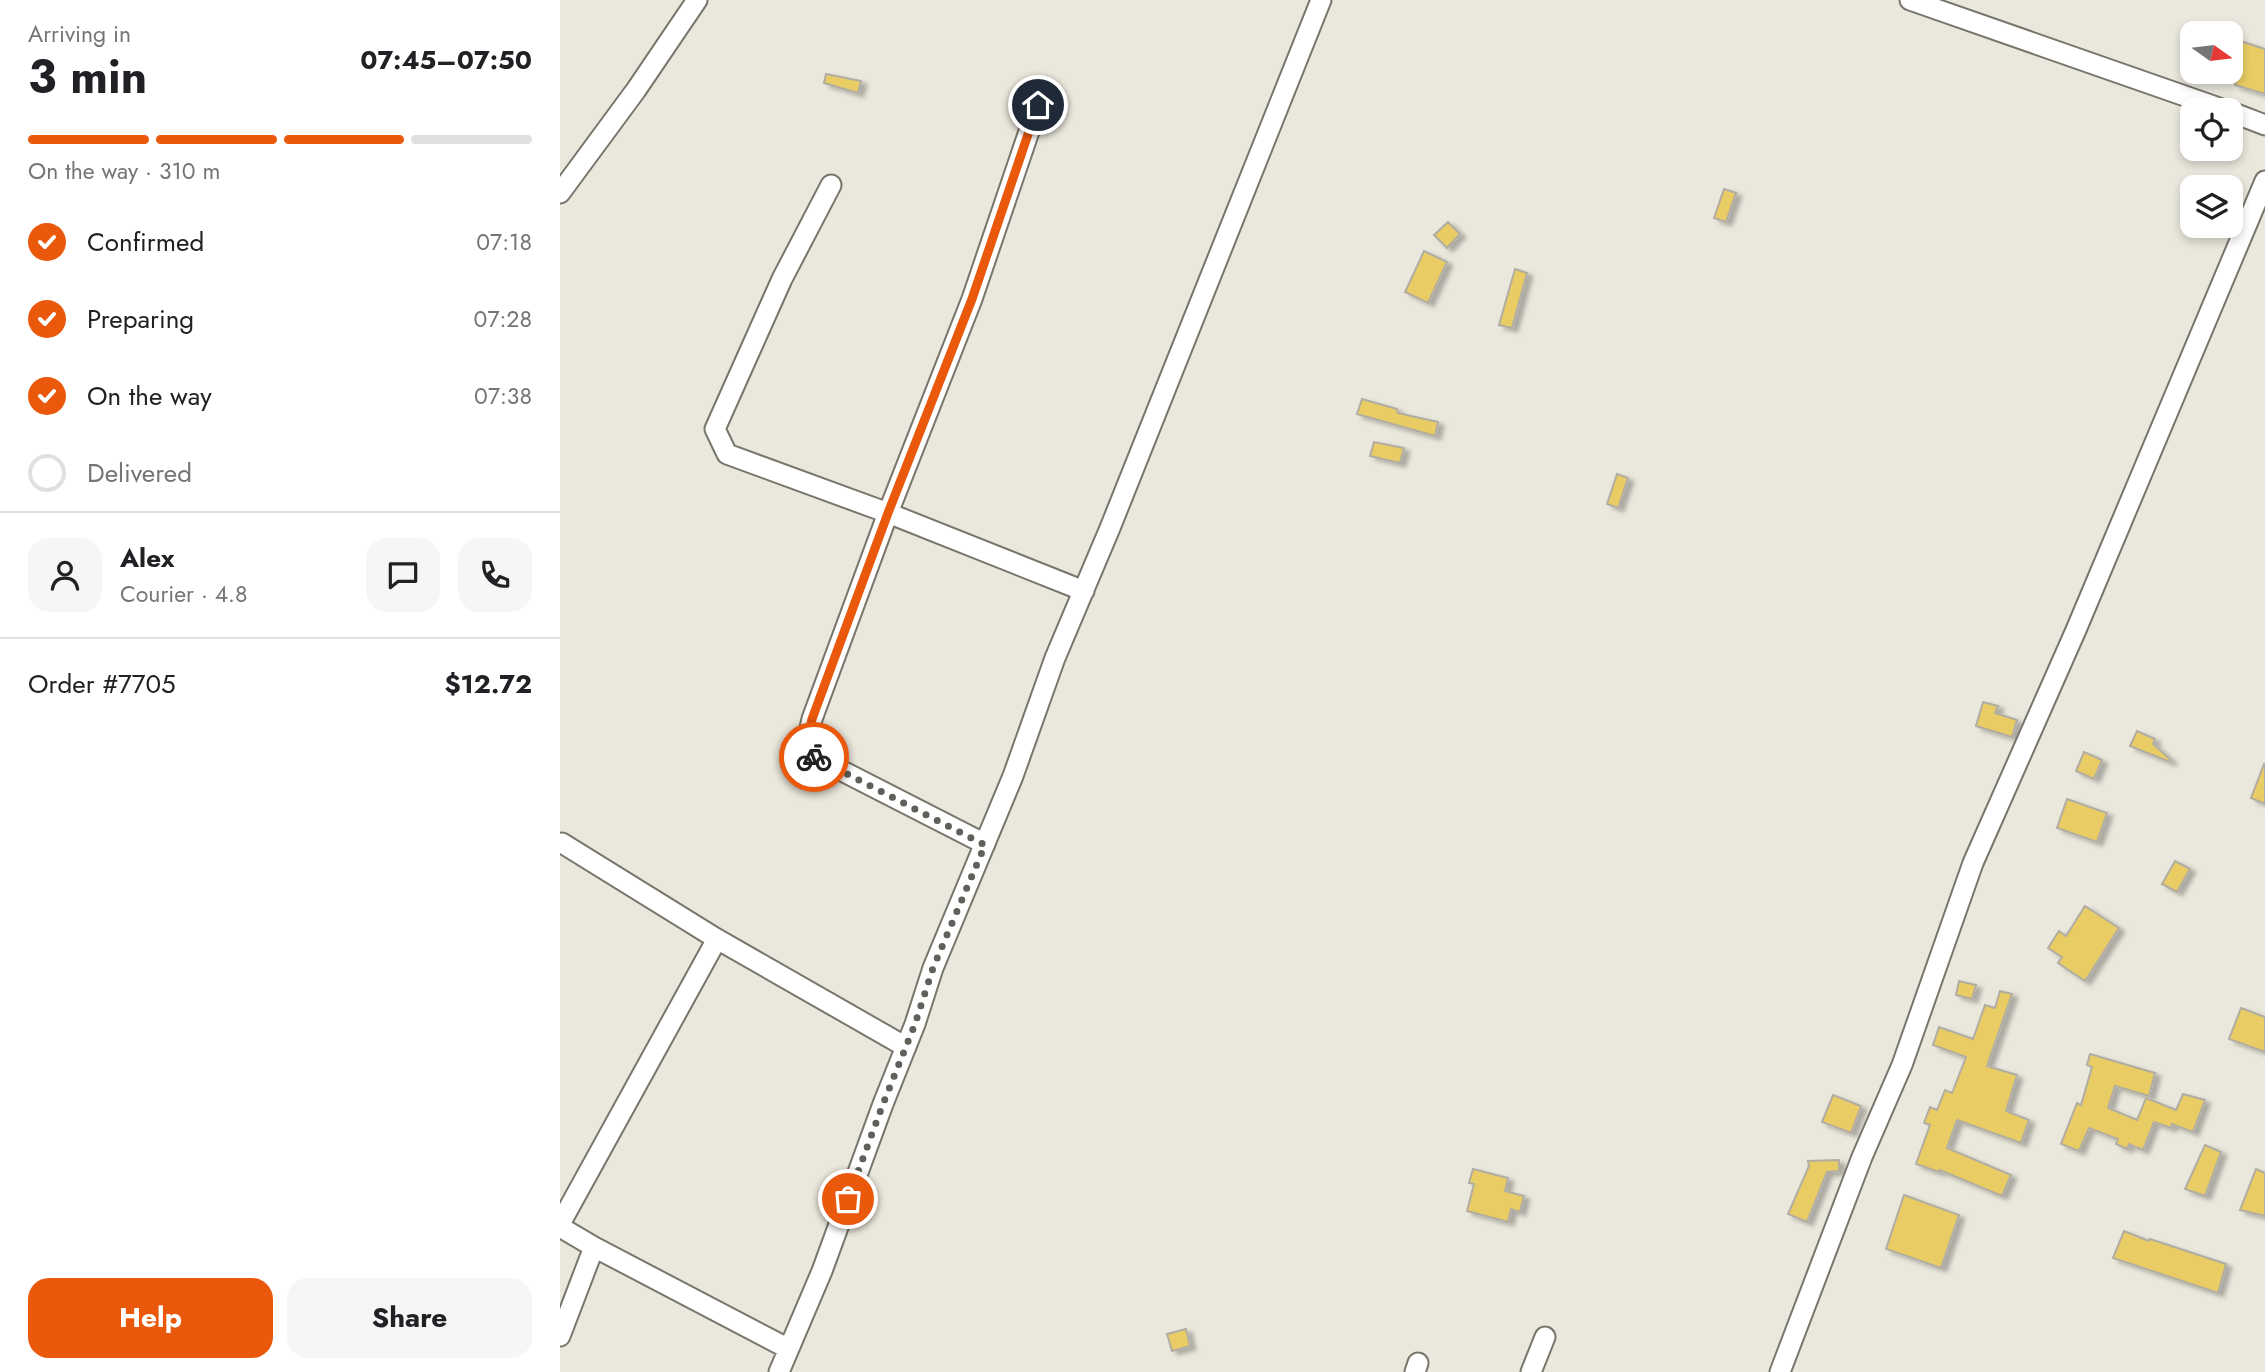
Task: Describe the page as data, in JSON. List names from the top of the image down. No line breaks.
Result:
{"north":"right","page":{"heading":["3 min","Arriving in","07:45–07:50"],"panel":["Alex","Courier · 4.8","Order #7705","$12.72"],"bar":"On the way · 310 m","list":[["Confirmed","07:18"],["Preparing","07:28"],["On the way","07:38"],"Delivered"],"buttons":["Help","Share"]}}
